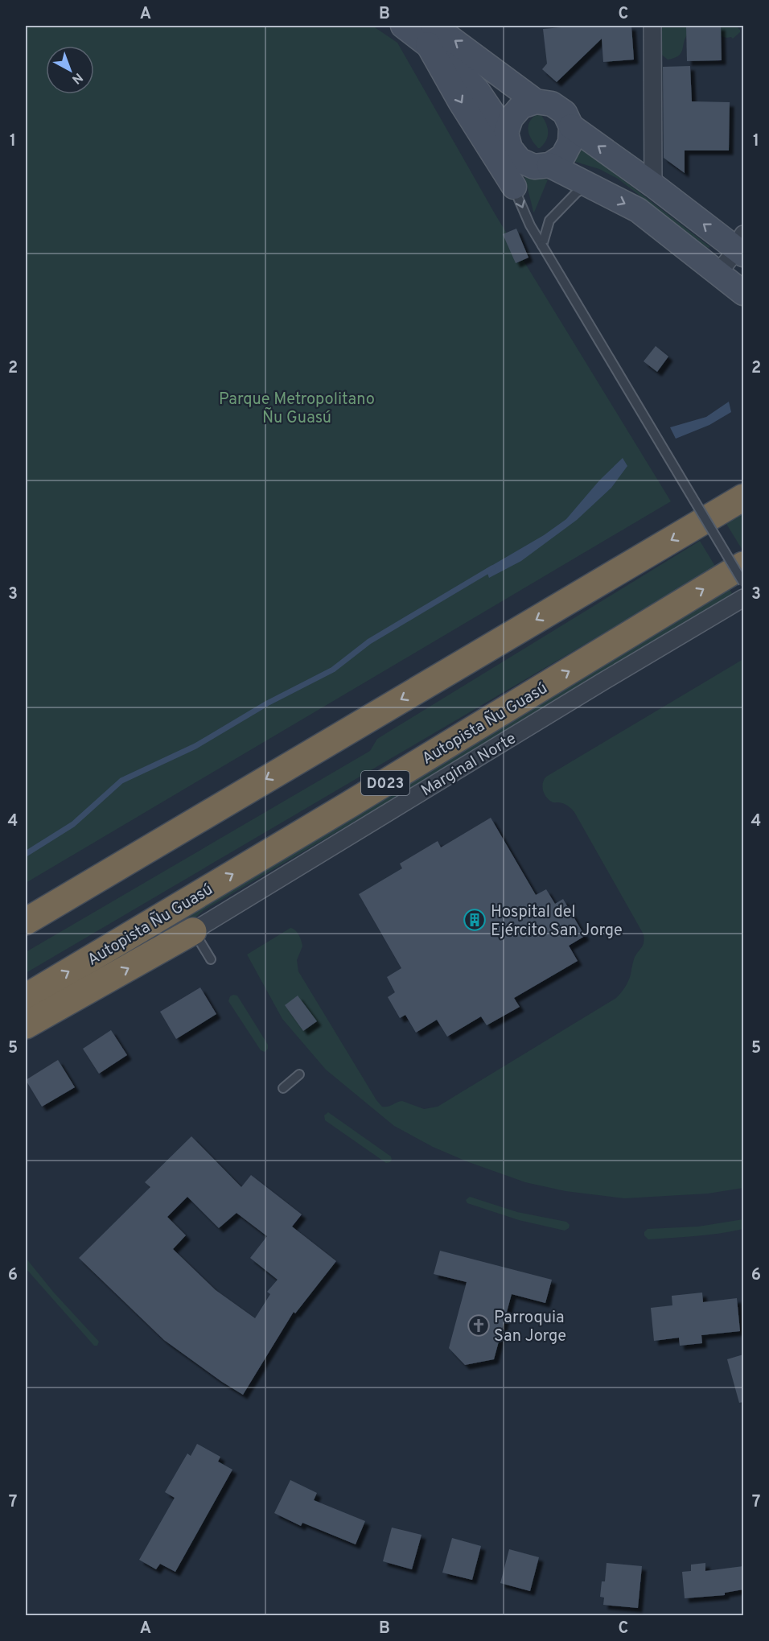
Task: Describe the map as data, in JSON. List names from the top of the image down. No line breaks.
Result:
{"streets":{"highway":["Autopista Ñu Guasú","D023"],"street":["Marginal Norte"]},"parks":["Parque Metropolitano Ñu Guasú"],"places":{"building":["Hospital del Ejército San Jorge"],"church":["Parroquia San Jorge"]},"north":"bottom right","grid":{"columns":["A","B","C"],"rows":["1","2","3","4","5","6","7"]}}
